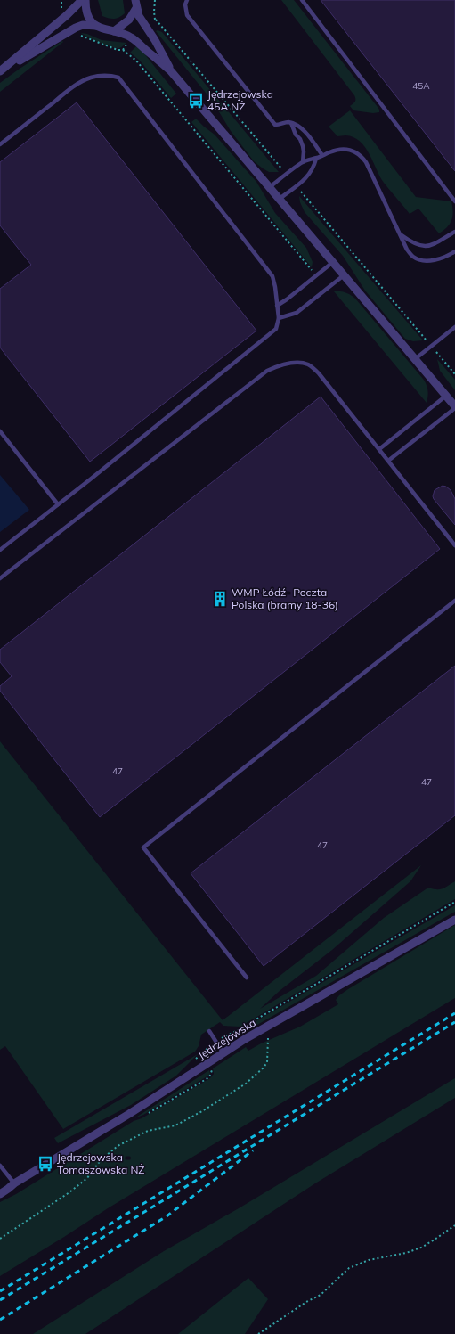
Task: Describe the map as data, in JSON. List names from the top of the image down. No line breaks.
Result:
{"streets":{"street":["Jędrzejowska"]},"places":{"bus stop":["Jędrzejowska 45A NŻ","Jędrzejowska - Tomaszowska NŻ"],"building":["WMP Łódź- Poczta Polska (bramy 18-36)"]},"house_numbers":["45A","47","47","47"]}
